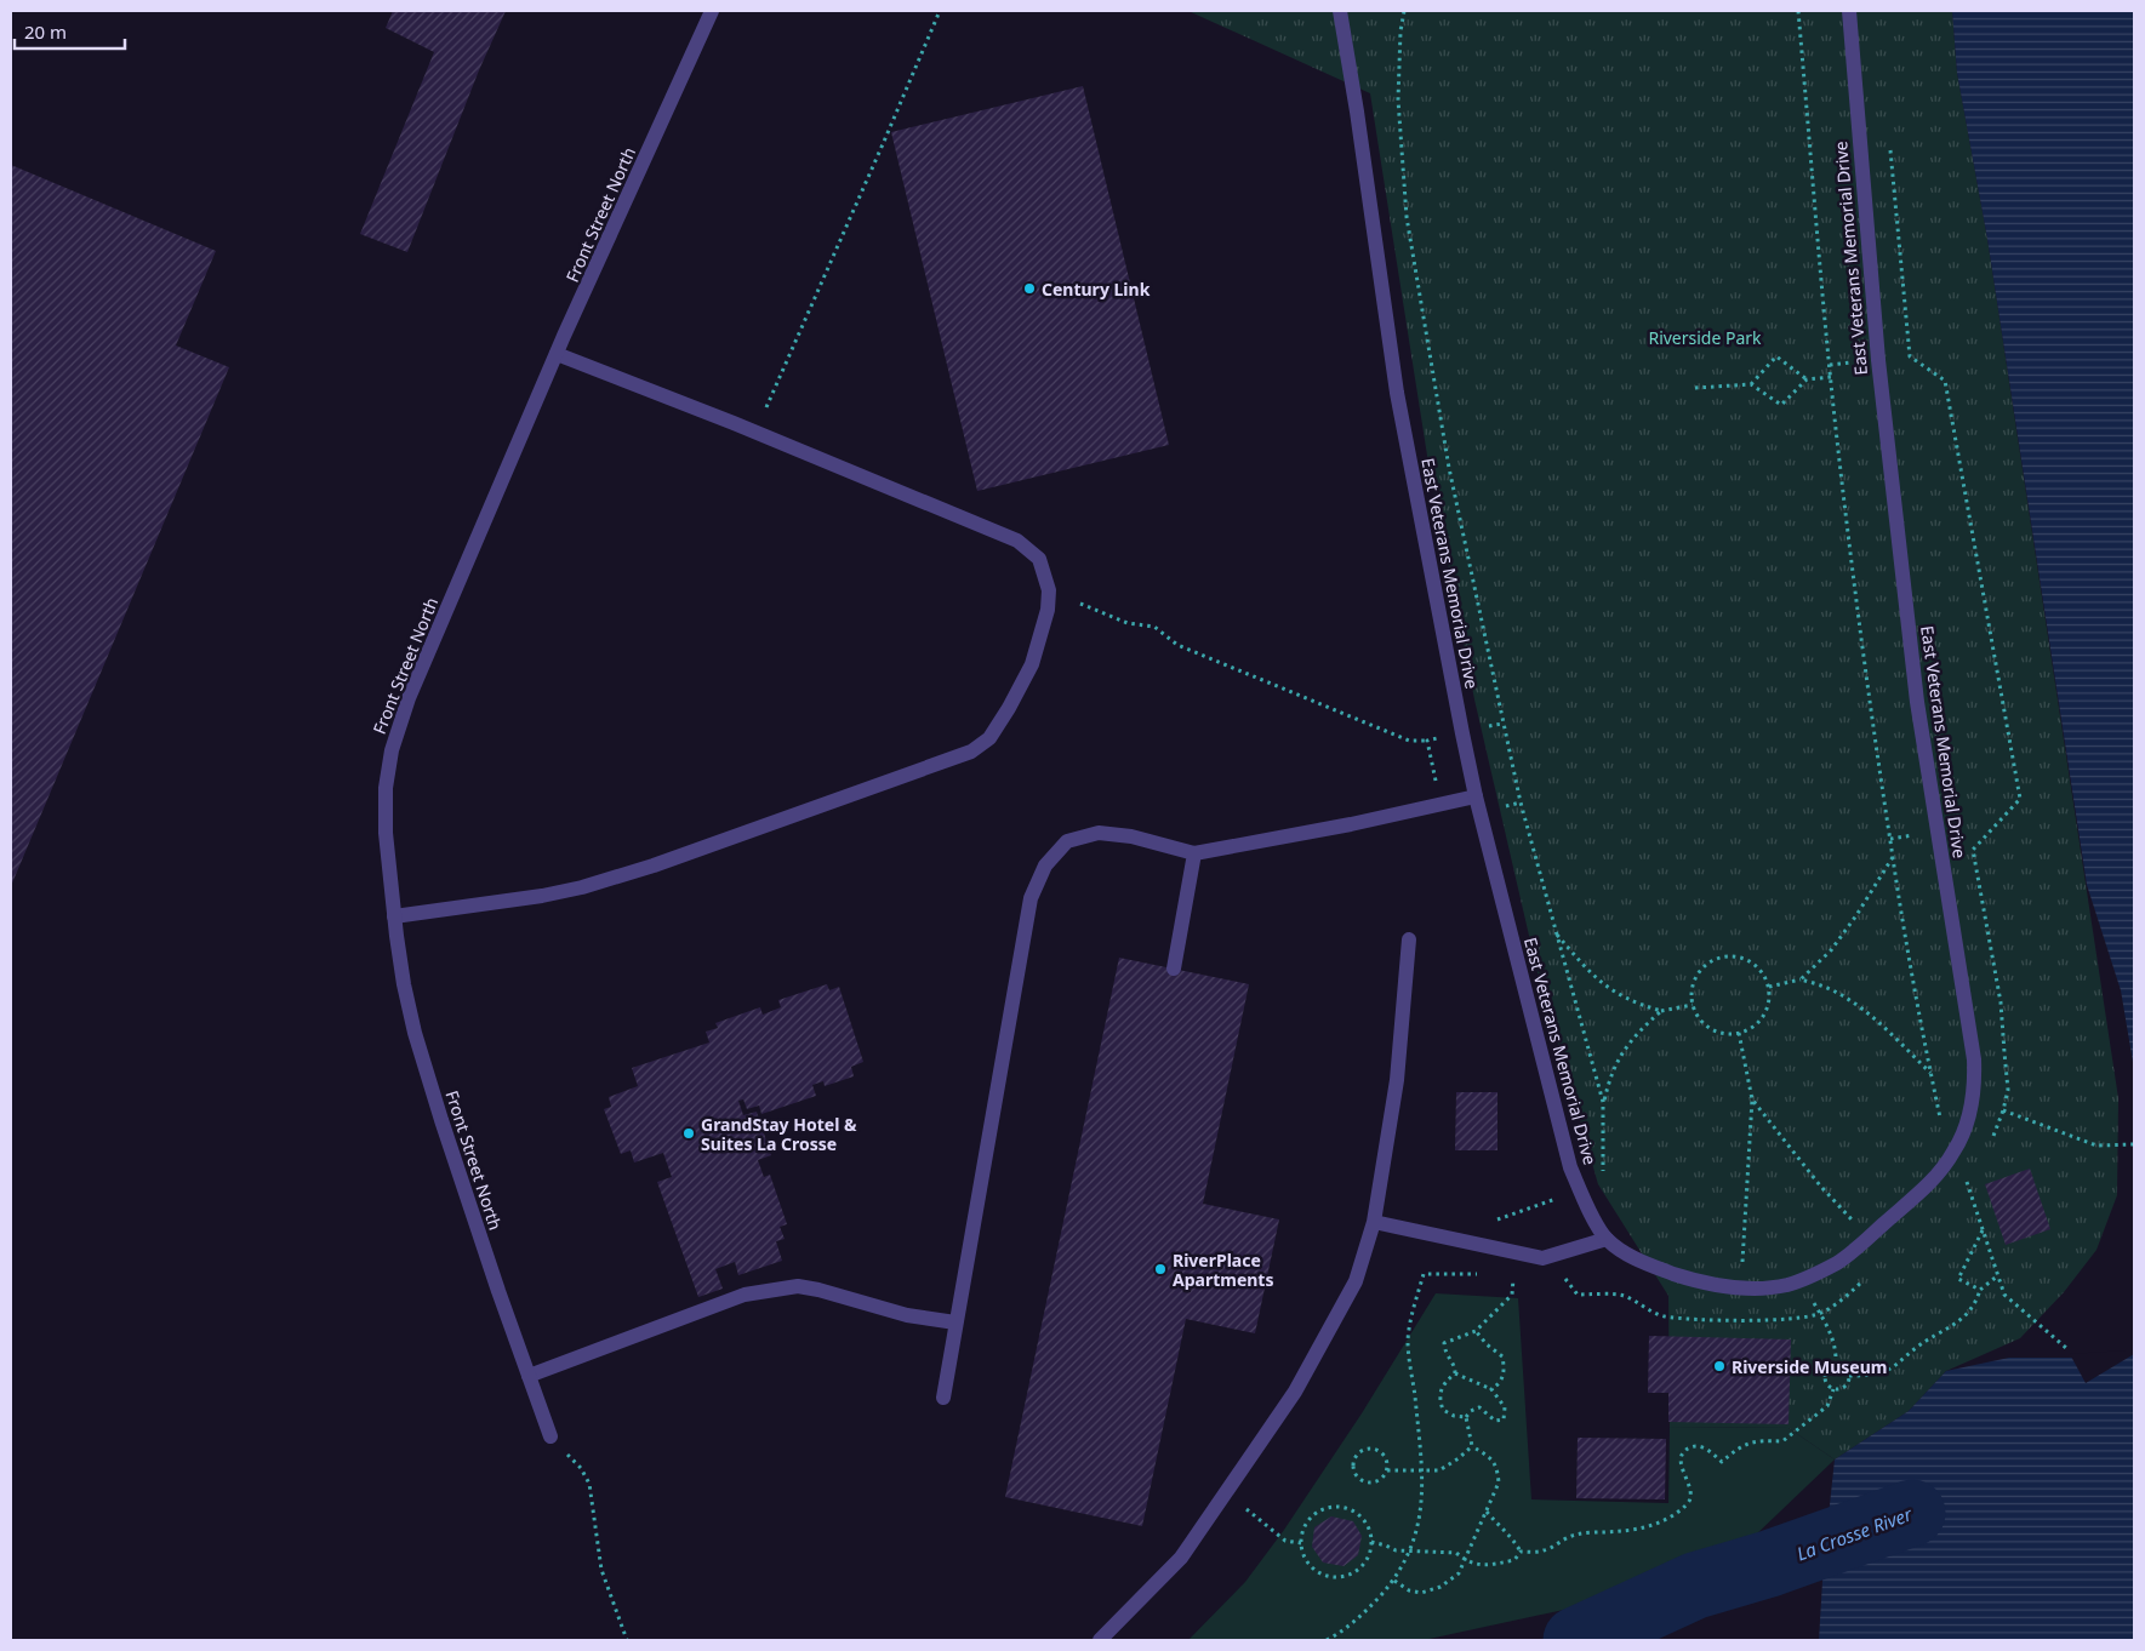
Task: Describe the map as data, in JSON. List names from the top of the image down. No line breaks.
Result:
{"streets":{"street":["Front Street North","East Veterans Memorial Drive"]},"water":["La Crosse River"],"parks":["Riverside Park"],"places":["Century Link","GrandStay Hotel & Suites La Crosse","RiverPlace Apartments","Riverside Museum"],"scale_bar":"20 m"}
